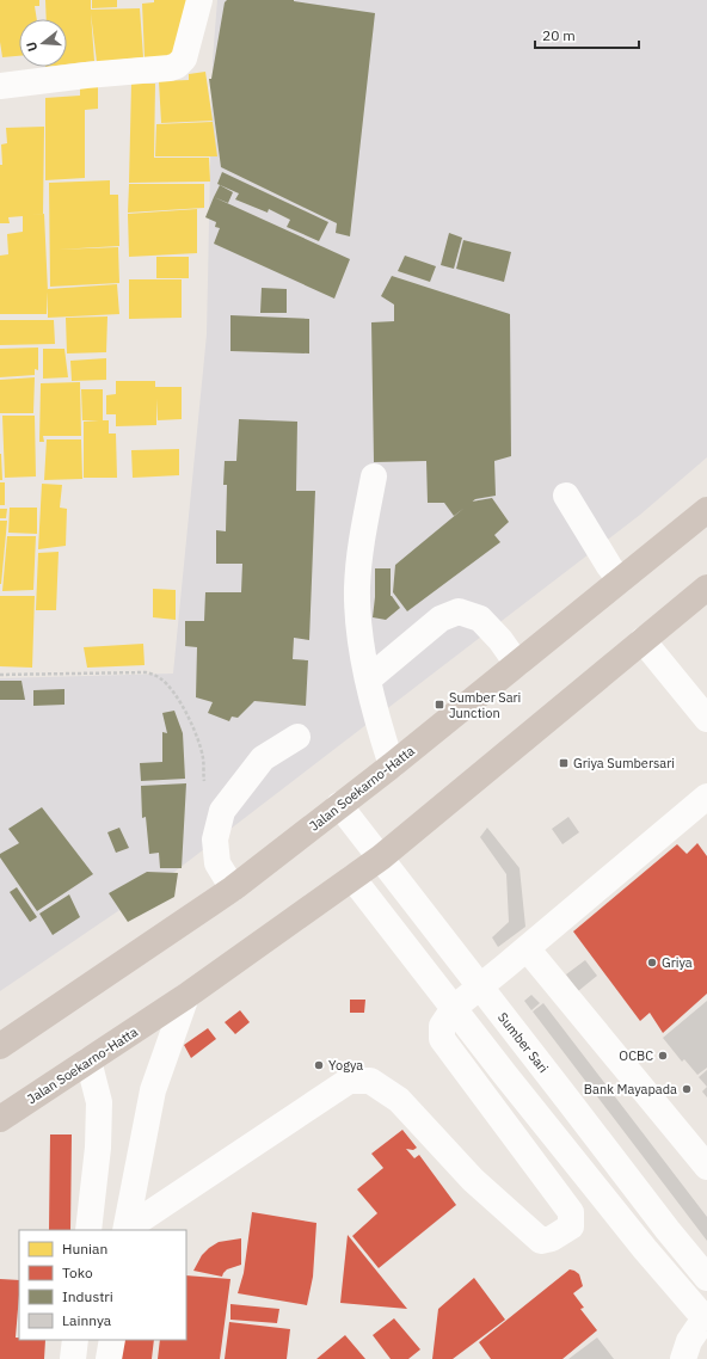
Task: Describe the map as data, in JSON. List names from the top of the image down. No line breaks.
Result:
{"streets":{"highway":["Jalan Soekarno-Hatta"],"street":["Sumber Sari"]},"crossings":[["Jalan Soekarno-Hatta","Sumber Sari"]],"places":{"transit":["Sumber Sari Junction","Griya Sumbersari"],"other":["Griya","OCBC","Yogya","Bank Mayapada"]},"legend":["Hunian","Toko","Industri","Lainnya"],"scale_bar":"20 m","north":"left"}
